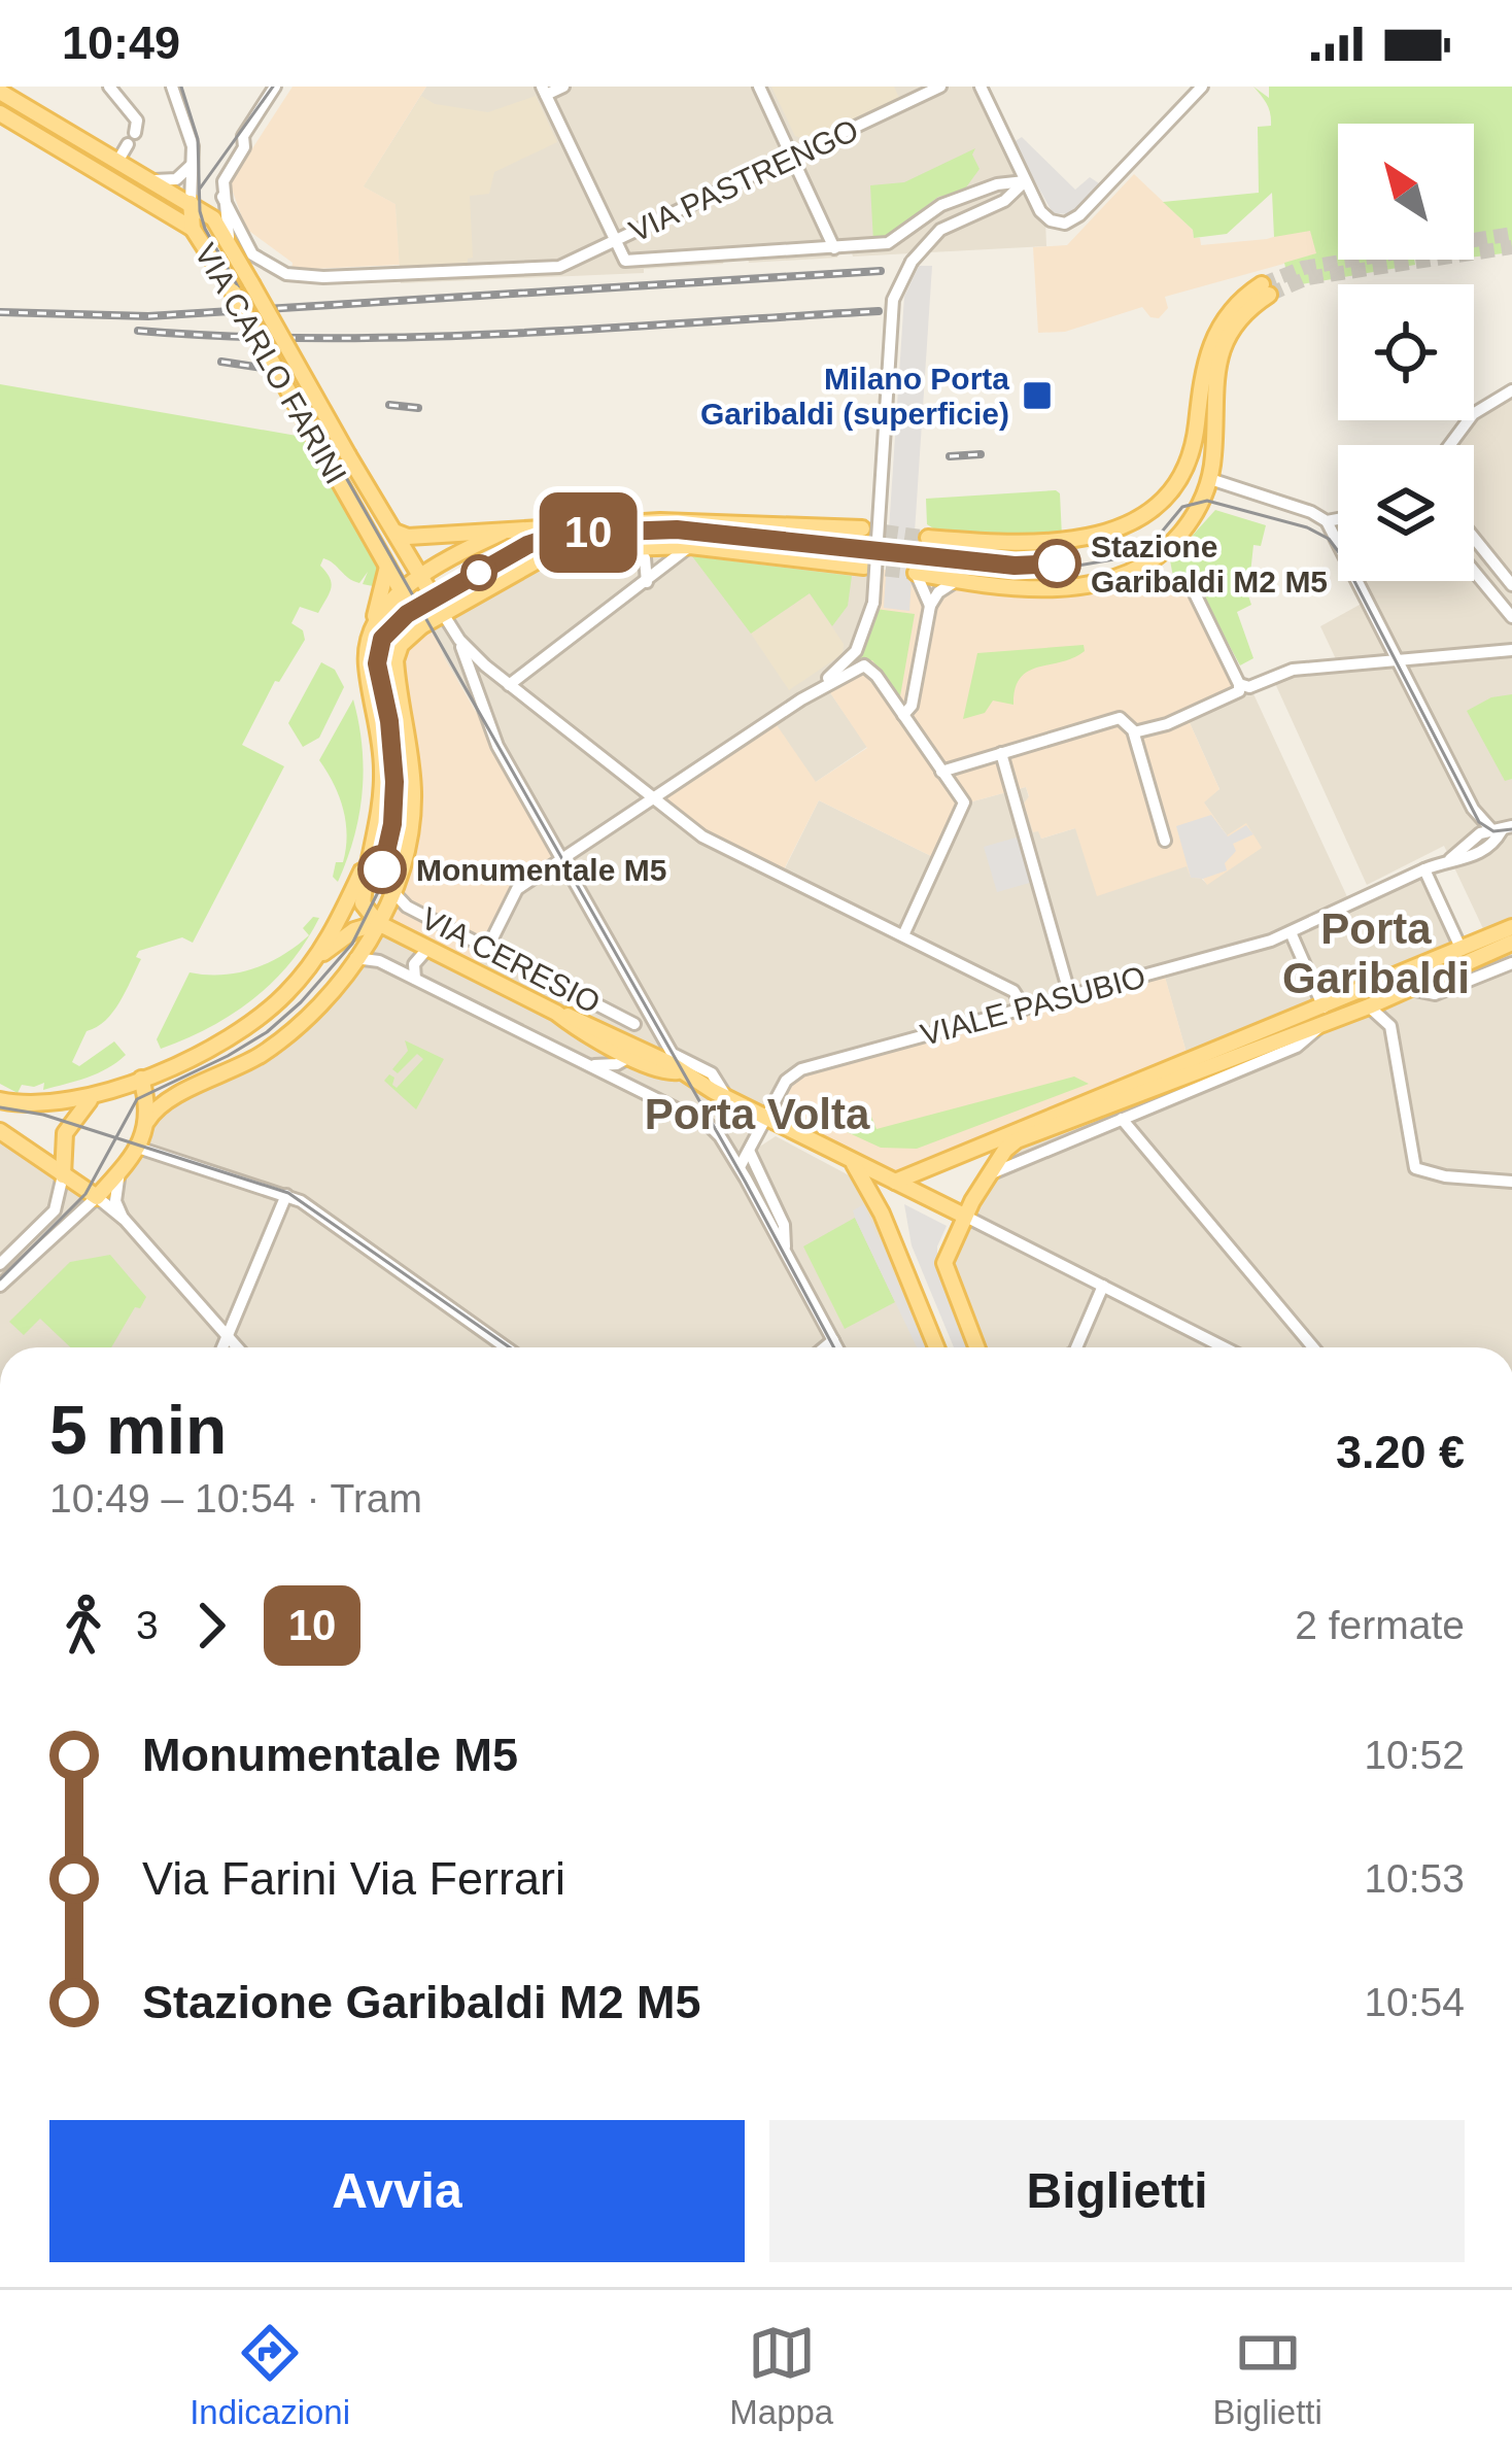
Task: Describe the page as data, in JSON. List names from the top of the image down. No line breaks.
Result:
{"streets":{"main road":["VIA CARLO FARINI","VIA CERESIO"],"street":["VIA PASTRENGO","VIALE PASUBIO"]},"crossings":[["VIA PASTRENGO","VIA CARLO FARINI"],["VIA CARLO FARINI","VIA CERESIO"],["VIA CARLO FARINI","VIALE PASUBIO"]],"districts":["Porta Garibaldi","Porta Volta"],"places":{"transit":["Milano Porta Garibaldi (superficie)"],"other":["Stazione Garibaldi M2 M5","Monumentale M5"]},"lines":["tram line 10"],"north":"top left","page":{"status":"10:49","on_map":"10","heading":["5 min","10:49 – 10:54 · Tram","3.20 €"],"legs":["3","10","2 fermate"],"list":[{"name":"Monumentale M5","value":"10:52"},{"name":"Via Farini Via Ferrari","value":"10:53"},{"name":"Stazione Garibaldi M2 M5","value":"10:54"}],"buttons":["Avvia","Biglietti"],"tabs":["Indicazioni","Mappa","Biglietti"]}}
